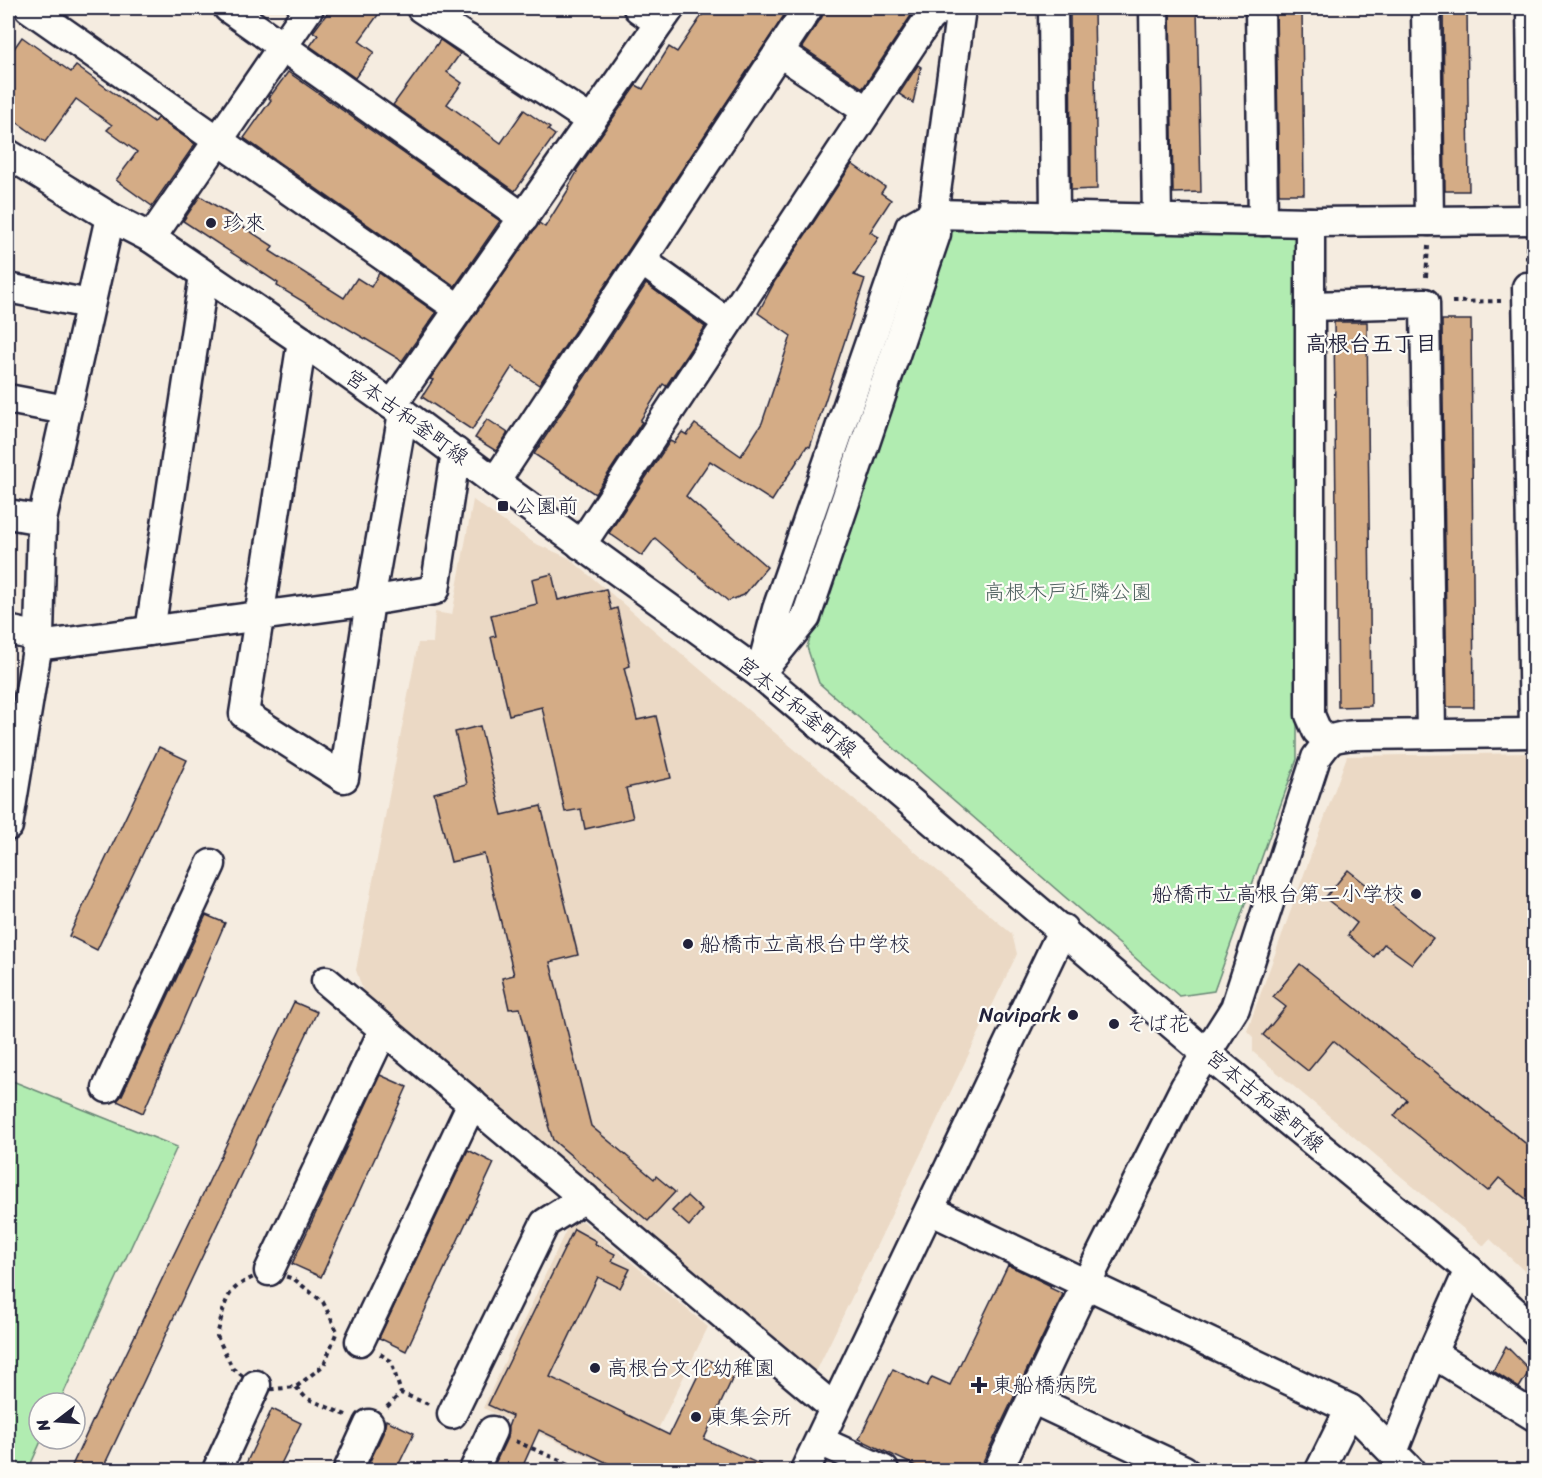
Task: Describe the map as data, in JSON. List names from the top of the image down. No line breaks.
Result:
{"streets":{"street":["宮本古和釜町線"]},"districts":["高根台五丁目"],"parks":["高根木戸近隣公園"],"places":{"other":["珍來","船橋市立高根台第二小学校","船橋市立高根台中学校","Navipark","そば花","高根台文化幼稚園","東集会所"],"transit":["公園前"],"health":["東船橋病院"]},"north":"left"}
